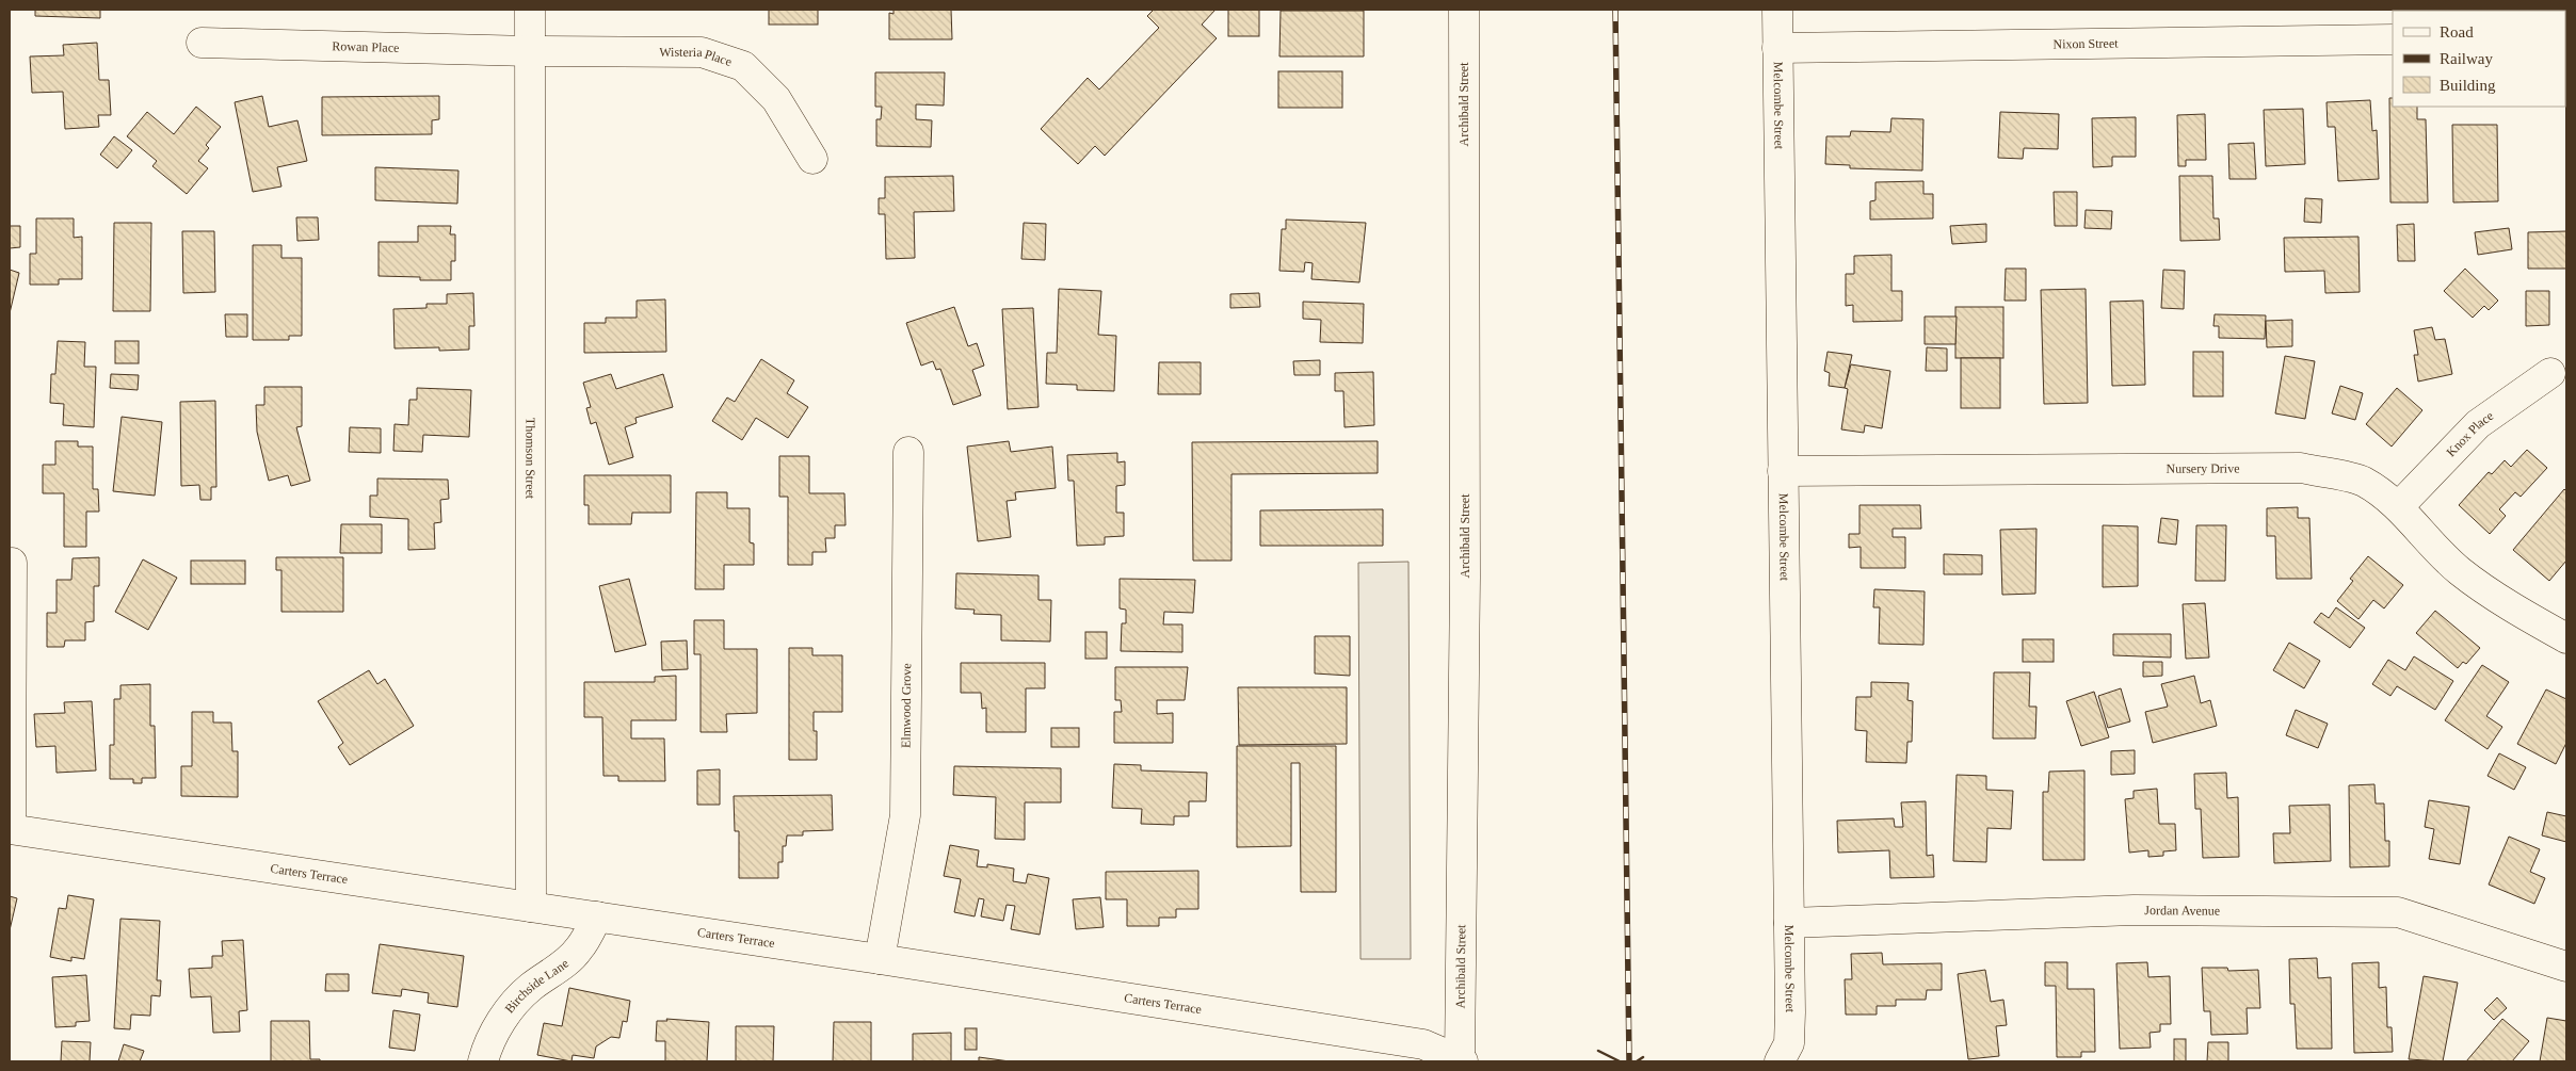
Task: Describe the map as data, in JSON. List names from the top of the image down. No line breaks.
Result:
{"streets":{"main road":["Nixon Street","Rowan Place","Wisteria Place","Archibald Street","Melcombe Street","Knox Place","Thomson Street","Nursery Drive","Elmwood Grove","Carters Terrace","Jordan Avenue","Birchside Lane"]},"crossings":[["Nixon Street","Melcombe Street"],["Rowan Place","Wisteria Place"],["Rowan Place","Thomson Street"],["Wisteria Place","Thomson Street"],["Archibald Street","Carters Terrace"],["Melcombe Street","Nursery Drive"],["Melcombe Street","Jordan Avenue"],["Knox Place","Nursery Drive"],["Thomson Street","Carters Terrace"],["Elmwood Grove","Carters Terrace"],["Carters Terrace","Birchside Lane"]],"legend":["Road","Railway","Building"]}
